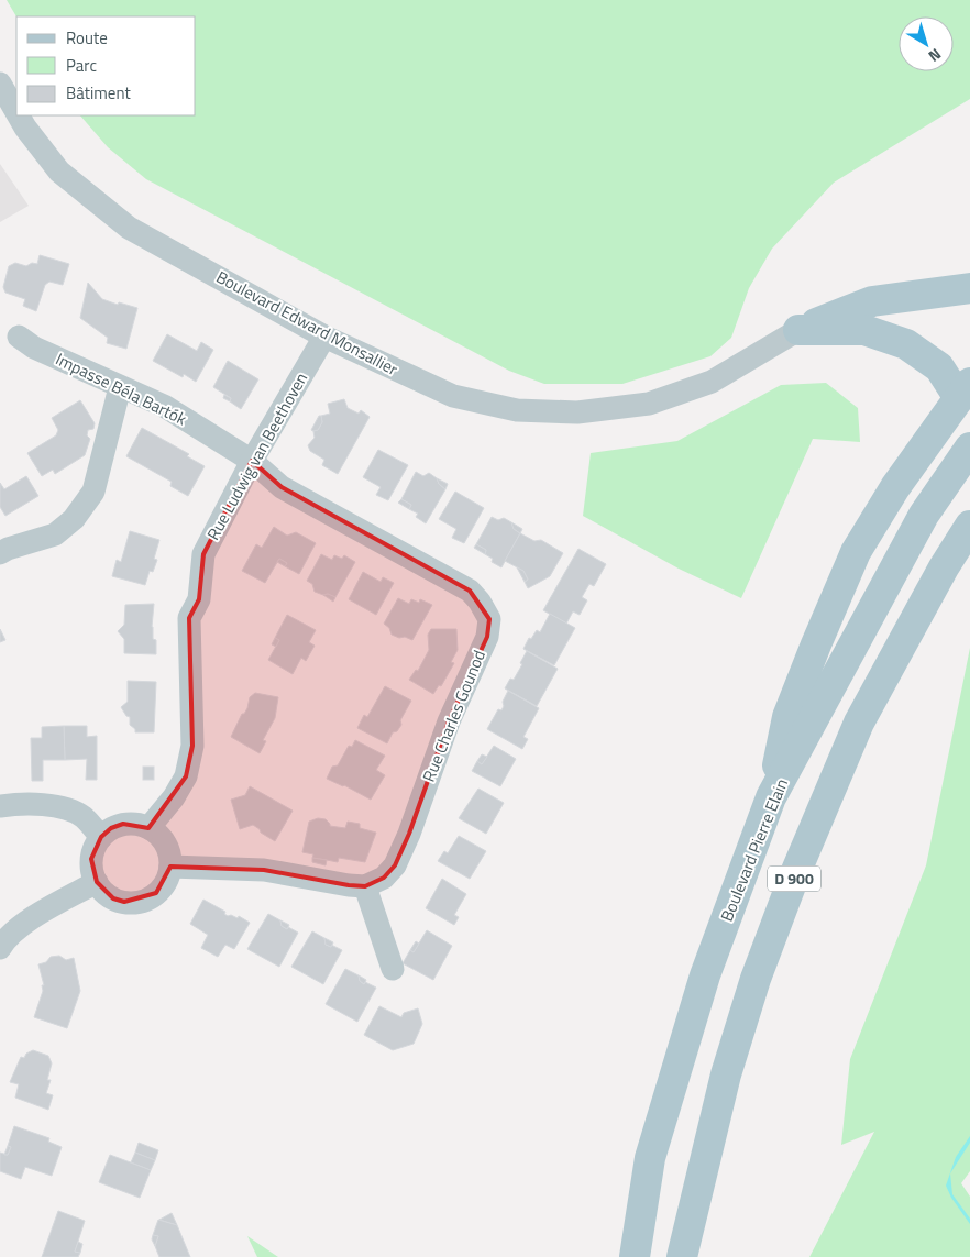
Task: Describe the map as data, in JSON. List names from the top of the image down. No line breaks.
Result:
{"streets":{"main road":["Boulevard Pierre Elain","D 900"],"street":["Boulevard Edward Monsallier","Impasse Béla Bartók","Rue Ludwig van Beethoven","Rue Charles Gounod"]},"crossings":[["Boulevard Edward Monsallier","Rue Ludwig van Beethoven"],["Impasse Béla Bartók","Rue Ludwig van Beethoven"],["Impasse Béla Bartók","Rue Charles Gounod"],["Rue Ludwig van Beethoven","Rue Charles Gounod"]],"legend":["Route","Parc","Bâtiment"],"north":"bottom right"}
